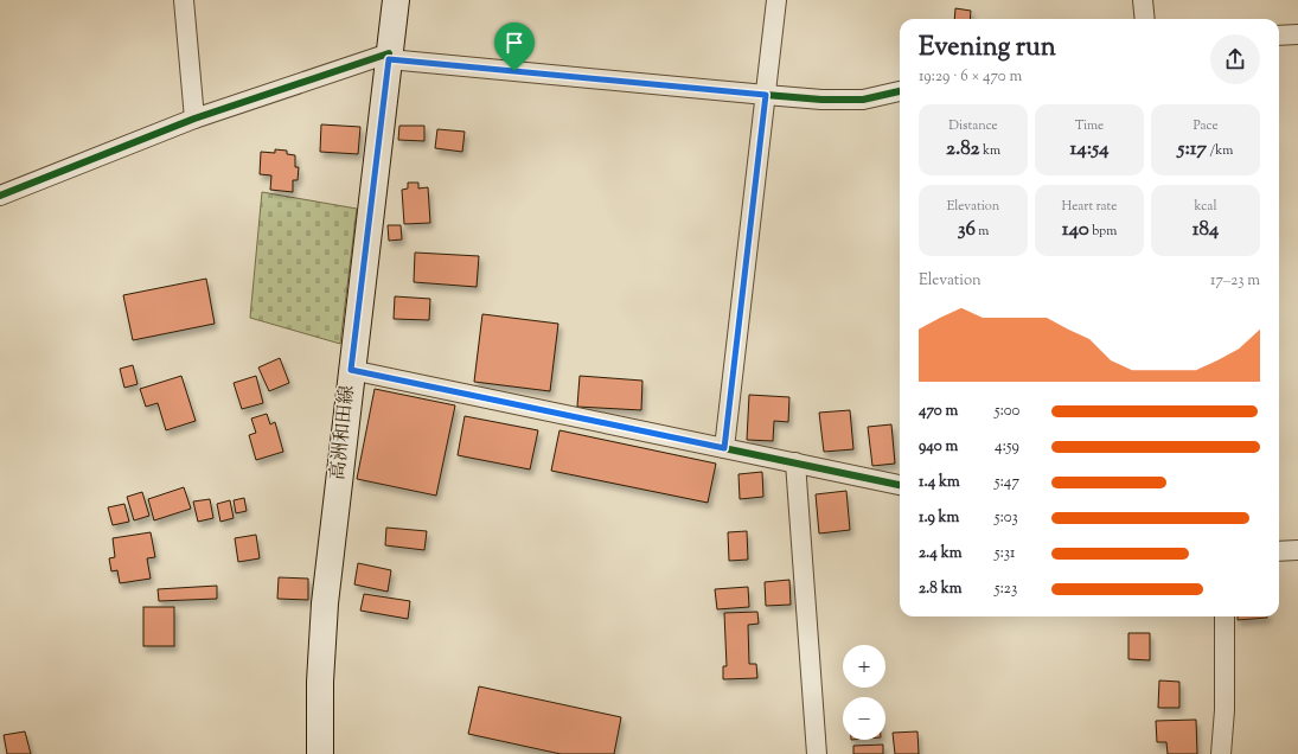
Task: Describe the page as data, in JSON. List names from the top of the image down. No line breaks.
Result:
{"streets":{"main road":["高洲和田線"]},"page":{"heading":["Evening run","19:29 · 6 × 470 m"],"stats":[["Distance","2.82 km"],["Time","14:54"],["Pace","5:17 /km"],["Elevation","36 m"],["Heart rate","140 bpm"],["kcal","184"]],"chart":["Elevation","17–23 m"],"list":[{"name":"470 m","note":"5:00"},{"name":"940 m","note":"4:59"},{"name":"1.4 km","note":"5:47"},{"name":"1.9 km","note":"5:03"},{"name":"2.4 km","note":"5:31"},{"name":"2.8 km","note":"5:23"}],"map_buttons":["+","−"]}}
